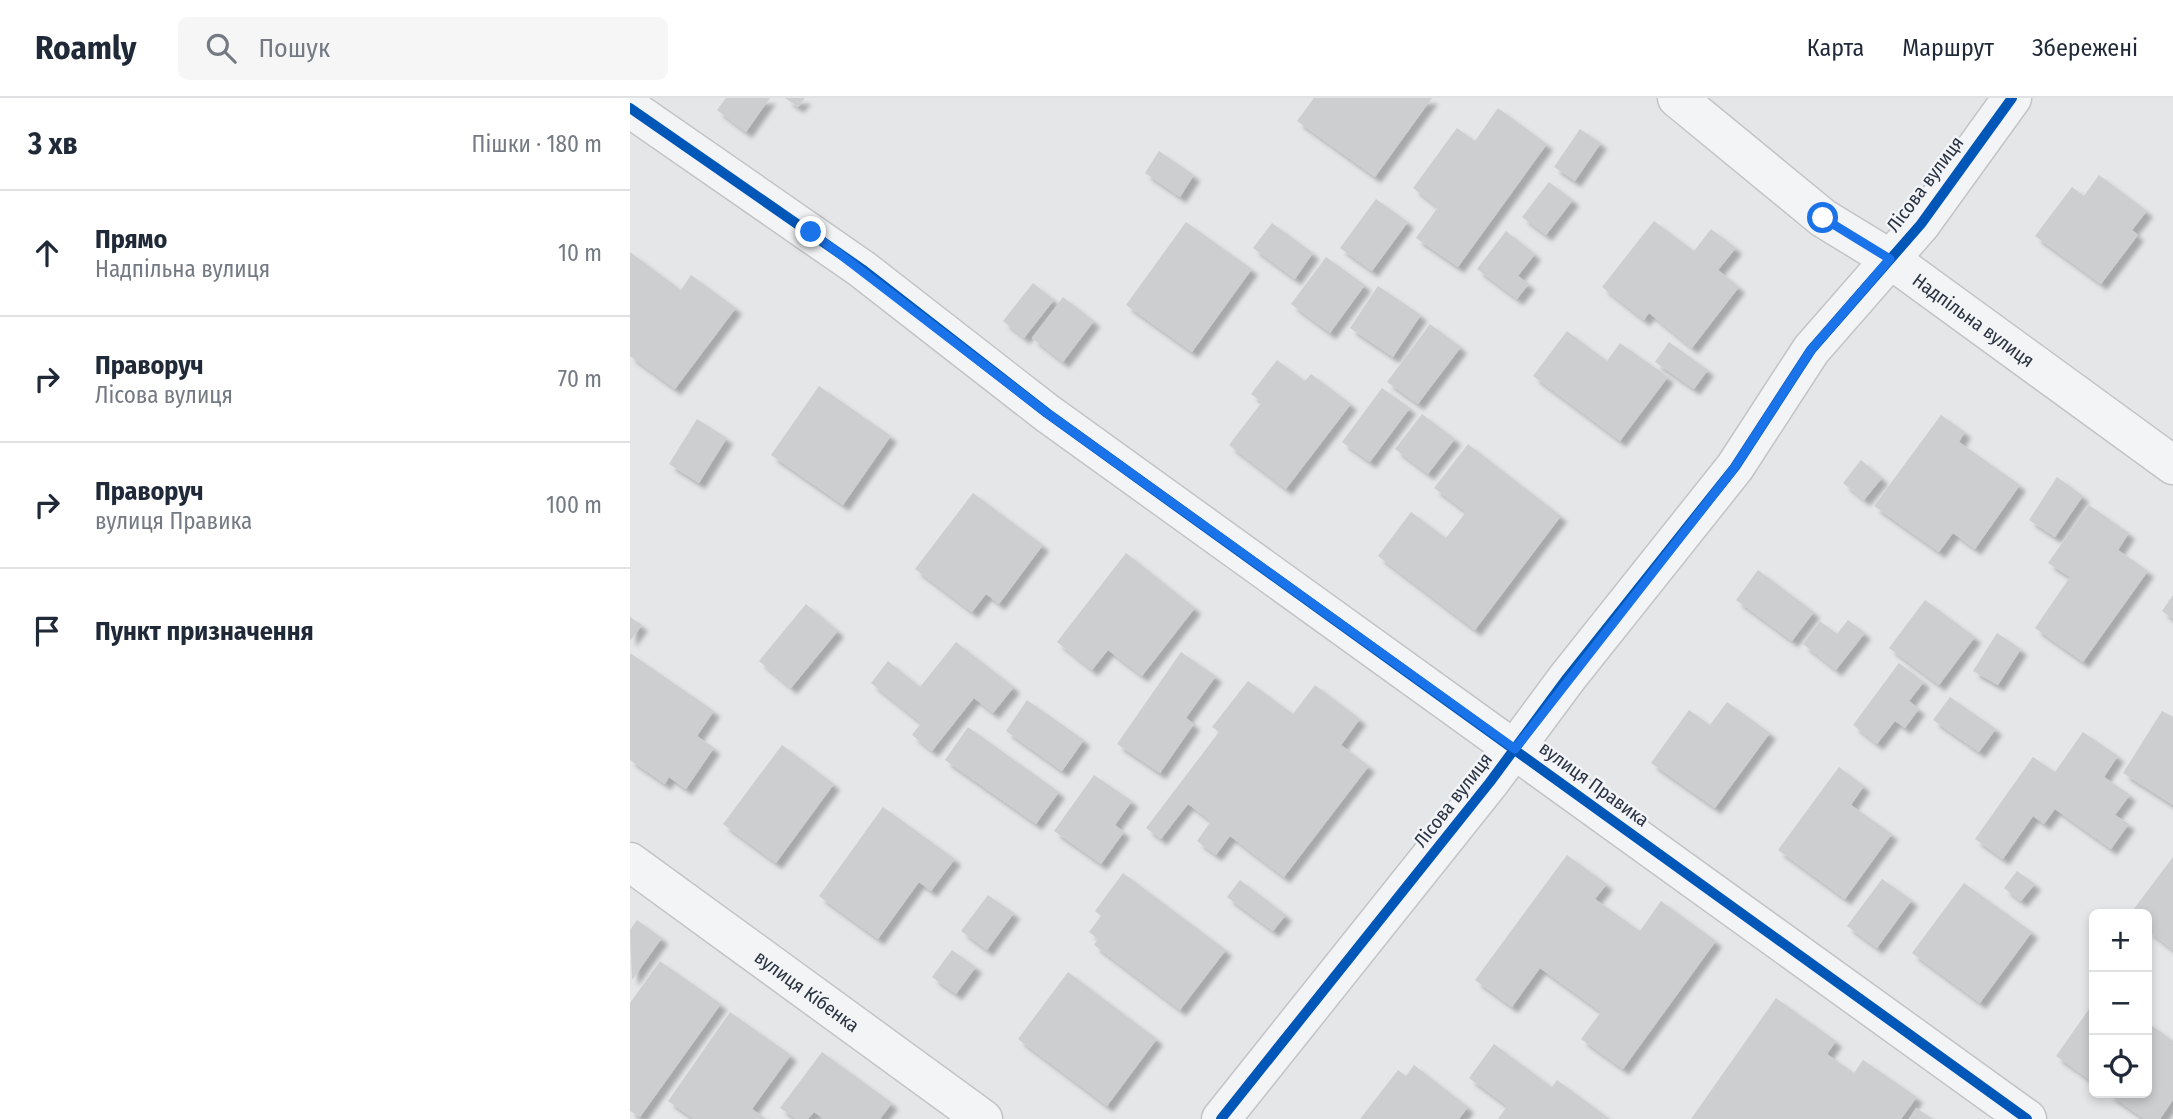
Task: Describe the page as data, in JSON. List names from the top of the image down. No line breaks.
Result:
{"streets":{"street":["Лісова вулиця","Надпільна вулиця","вулиця Правика","вулиця Кібенка"]},"crossings":[["Лісова вулиця","Надпільна вулиця"],["Лісова вулиця","вулиця Правика"]],"page":{"header":"Roamly","search":"Пошук","nav":["Карта","Маршрут","Збережені"],"heading":["3 хв","Пішки · 180 m"],"list":[["Прямо","Надпільна вулиця","10 m"],["Праворуч","Лісова вулиця","70 m"],["Праворуч","вулиця Правика","100 m"],"Пункт призначення"],"map_buttons":["+","−"]}}
